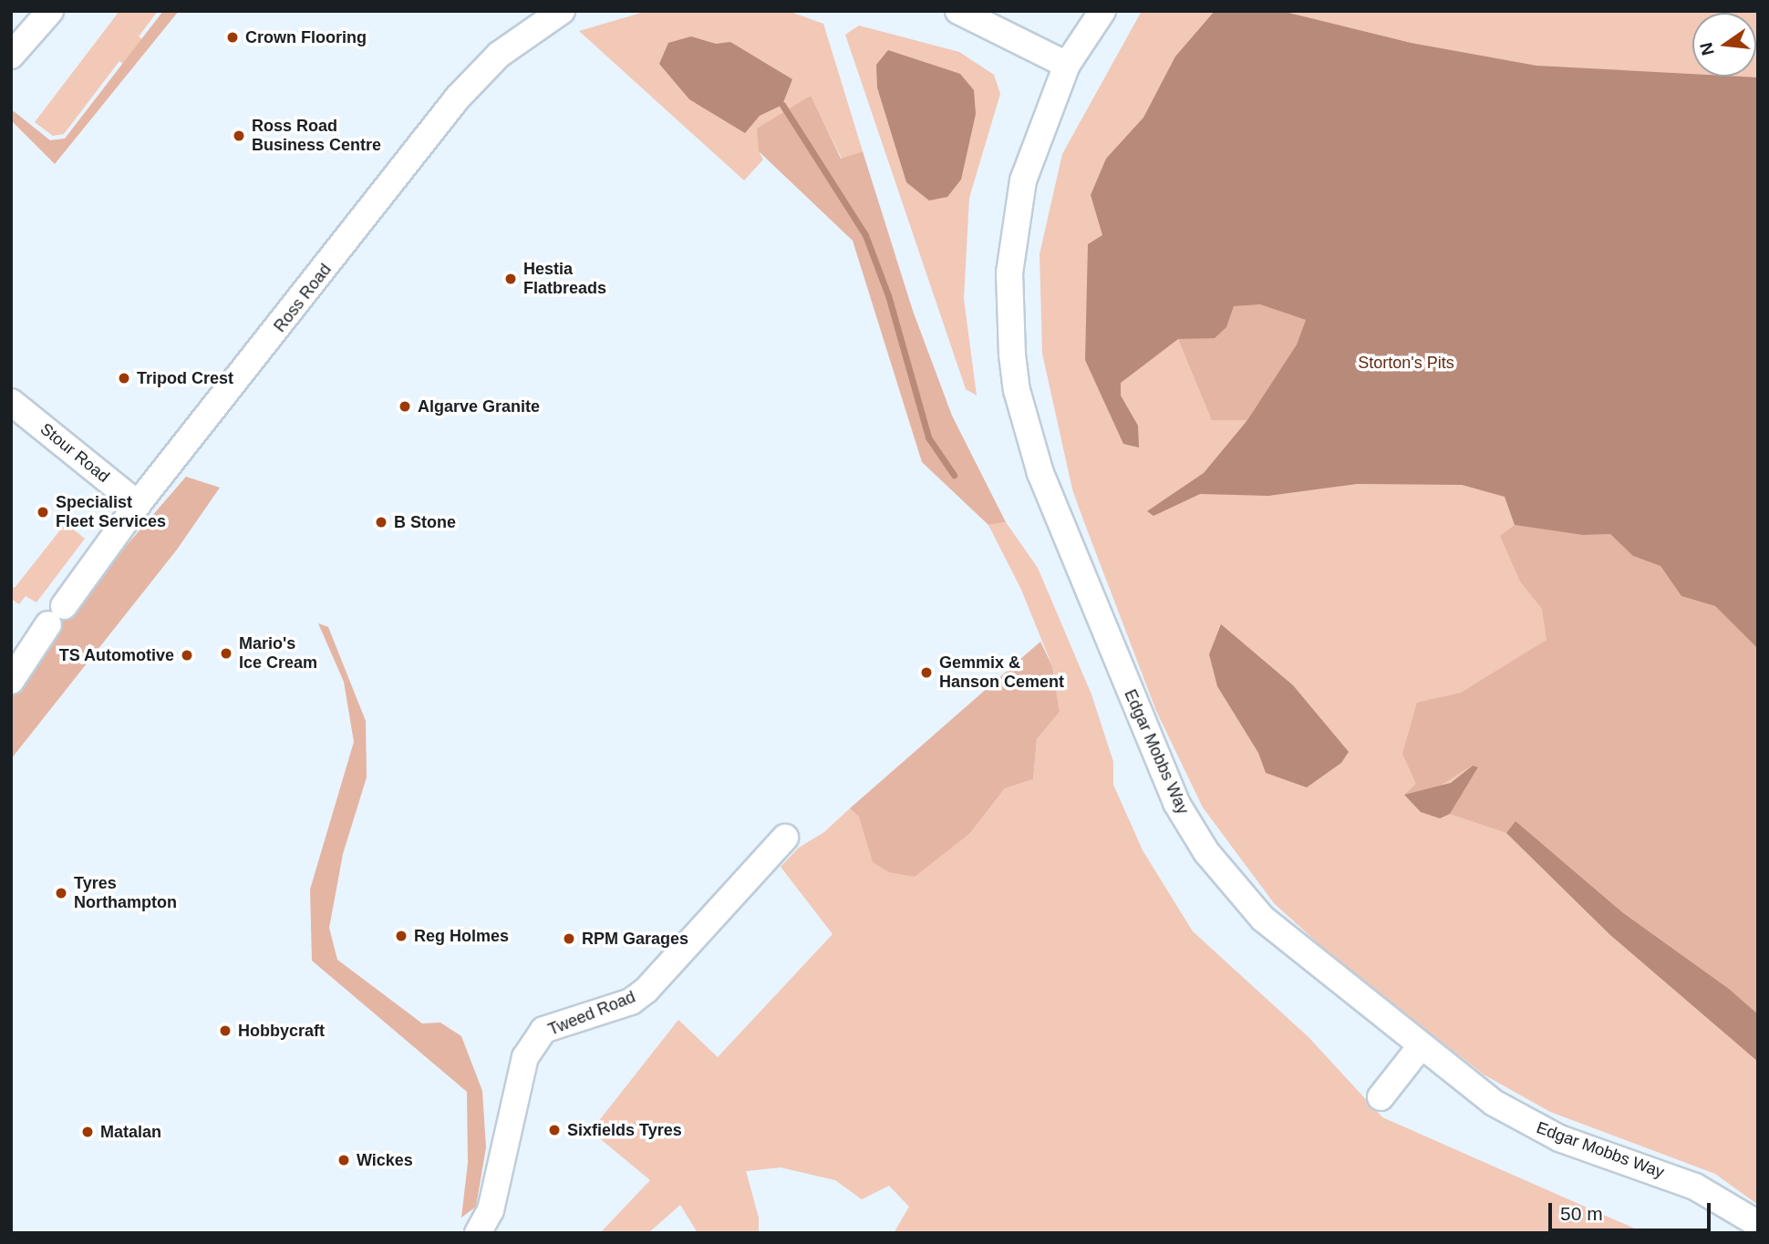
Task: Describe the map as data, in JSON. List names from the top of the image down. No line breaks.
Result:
{"streets":{"street":["Ross Road","Stour Road","Edgar Mobbs Way","Tweed Road"]},"crossings":[["Ross Road","Stour Road"]],"parks":["Storton's Pits"],"places":["Crown Flooring","Ross Road Business Centre","Hestia Flatbreads","Tripod Crest","Algarve Granite","Specialist Fleet Services","B Stone","Mario's Ice Cream","TS Automotive","Gemmix & Hanson Cement","Tyres Northampton","Reg Holmes","RPM Garages","Hobbycraft","Sixfields Tyres","Matalan","Wickes"],"scale_bar":"50 m","north":"left"}
